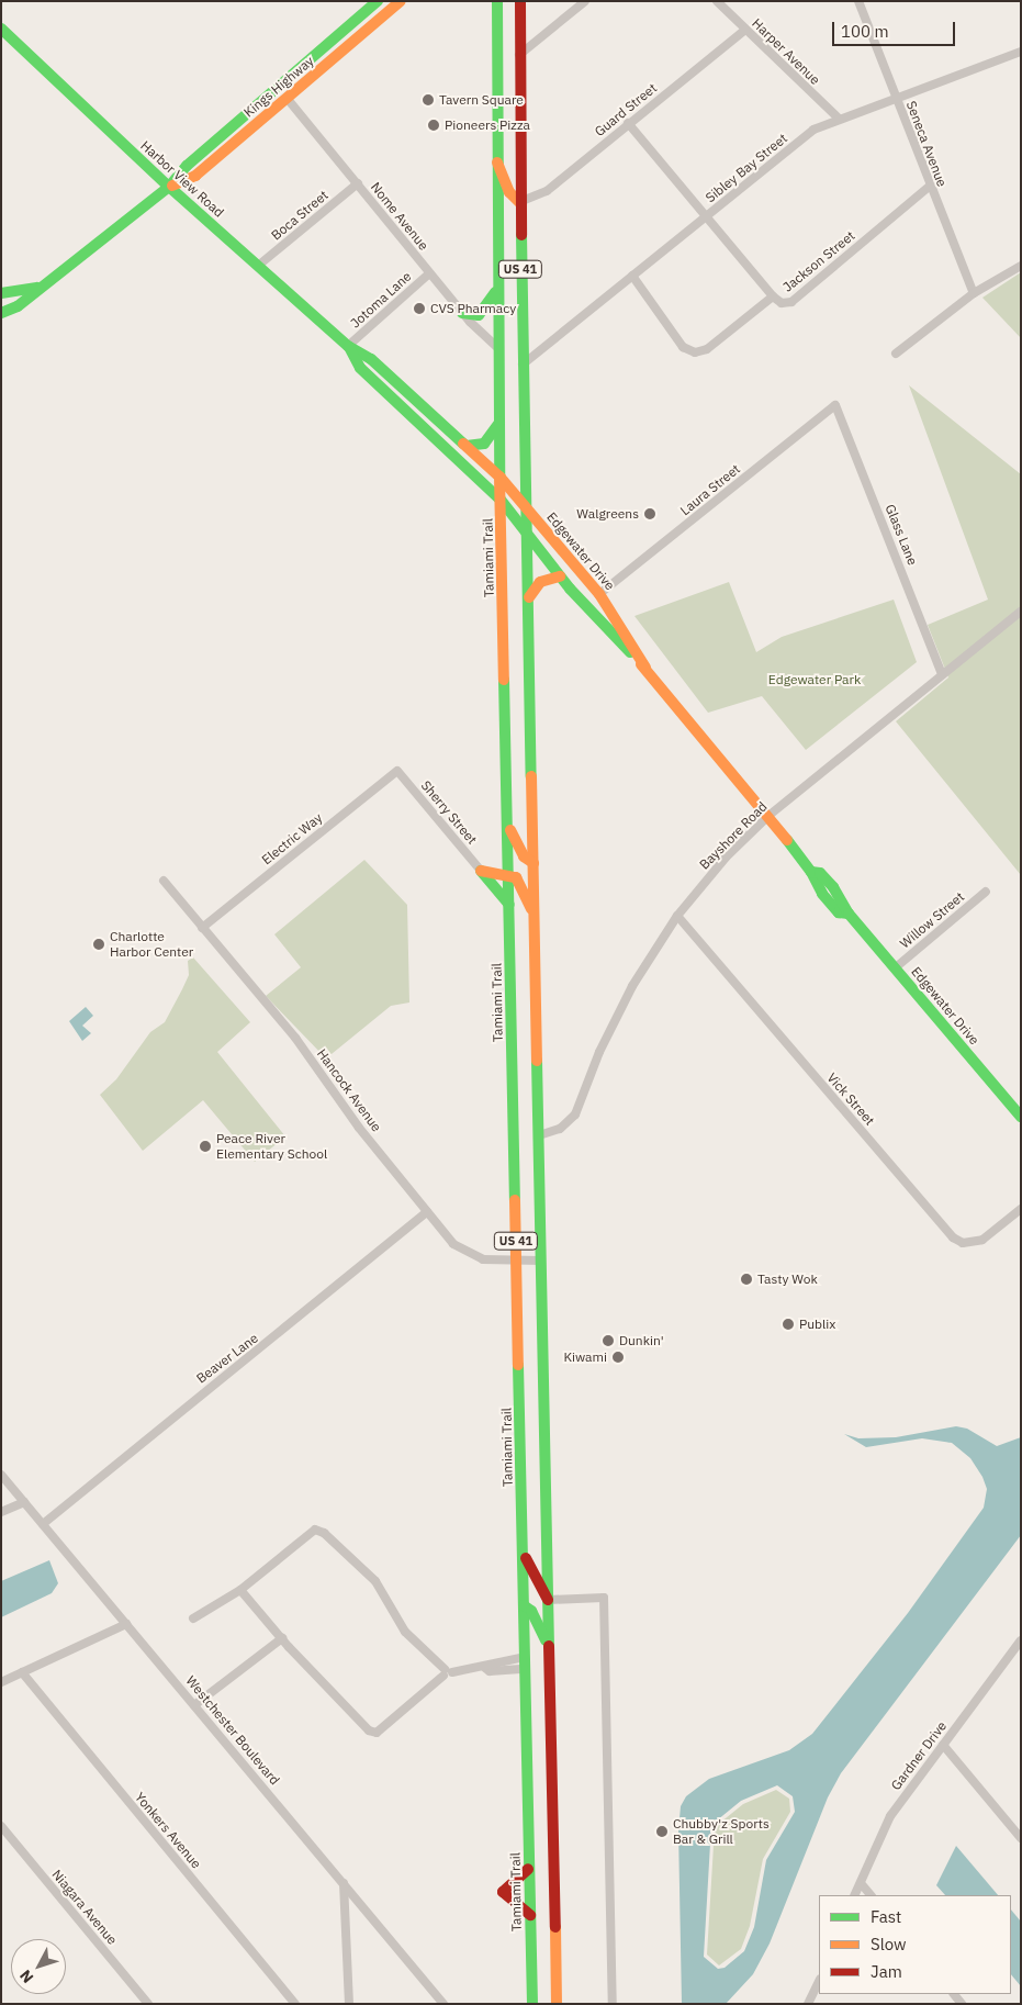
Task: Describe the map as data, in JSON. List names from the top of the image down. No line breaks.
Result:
{"streets":{"main road":["Kings Highway","Harbor View Road","US 41","Edgewater Drive","Tamiami Trail"],"street":["Harper Avenue","Guard Street","Seneca Avenue","Sibley Bay Street","Boca Street","Nome Avenue","Jackson Street","Jotoma Lane","Laura Street","Glass Lane","Sherry Street","Bayshore Road","Electric Way","Willow Street","Hancock Avenue","Vick Street","Beaver Lane","Westchester Boulevard","Gardner Drive","Yonkers Avenue","Niagara Avenue"]},"crossings":[["Harper Avenue","Guard Street"],["Harper Avenue","Sibley Bay Street"],["Kings Highway","Harbor View Road"],["Kings Highway","Nome Avenue"],["Guard Street","US 41"],["Seneca Avenue","Sibley Bay Street"],["Seneca Avenue","Jackson Street"],["Sibley Bay Street","Jackson Street"],["Sibley Bay Street","US 41"],["Harbor View Road","Boca Street"],["Harbor View Road","US 41"],["Harbor View Road","Jotoma Lane"],["Harbor View Road","Edgewater Drive"],["Harbor View Road","Tamiami Trail"],["Boca Street","Nome Avenue"],["Nome Avenue","Jotoma Lane"],["Nome Avenue","Tamiami Trail"],["US 41","Edgewater Drive"],["US 41","Bayshore Road"],["US 41","Hancock Avenue"],["Laura Street","Glass Lane"],["Laura Street","Edgewater Drive"],["Glass Lane","Bayshore Road"],["Edgewater Drive","Bayshore Road"],["Edgewater Drive","Willow Street"],["Tamiami Trail","Hancock Avenue"],["Sherry Street","Electric Way"],["Bayshore Road","Vick Street"],["Electric Way","Hancock Avenue"],["Hancock Avenue","Beaver Lane"],["Beaver Lane","Westchester Boulevard"]],"parks":["Edgewater Park"],"places":["Tavern Square","Pioneers Pizza","CVS Pharmacy","Walgreens","Charlotte Harbor Center","Peace River Elementary School","Tasty Wok","Publix","Dunkin'","Kiwami","Chubby'z Sports Bar & Grill"],"legend":["Fast","Slow","Jam"],"scale_bar":"100 m","north":"bottom left"}
